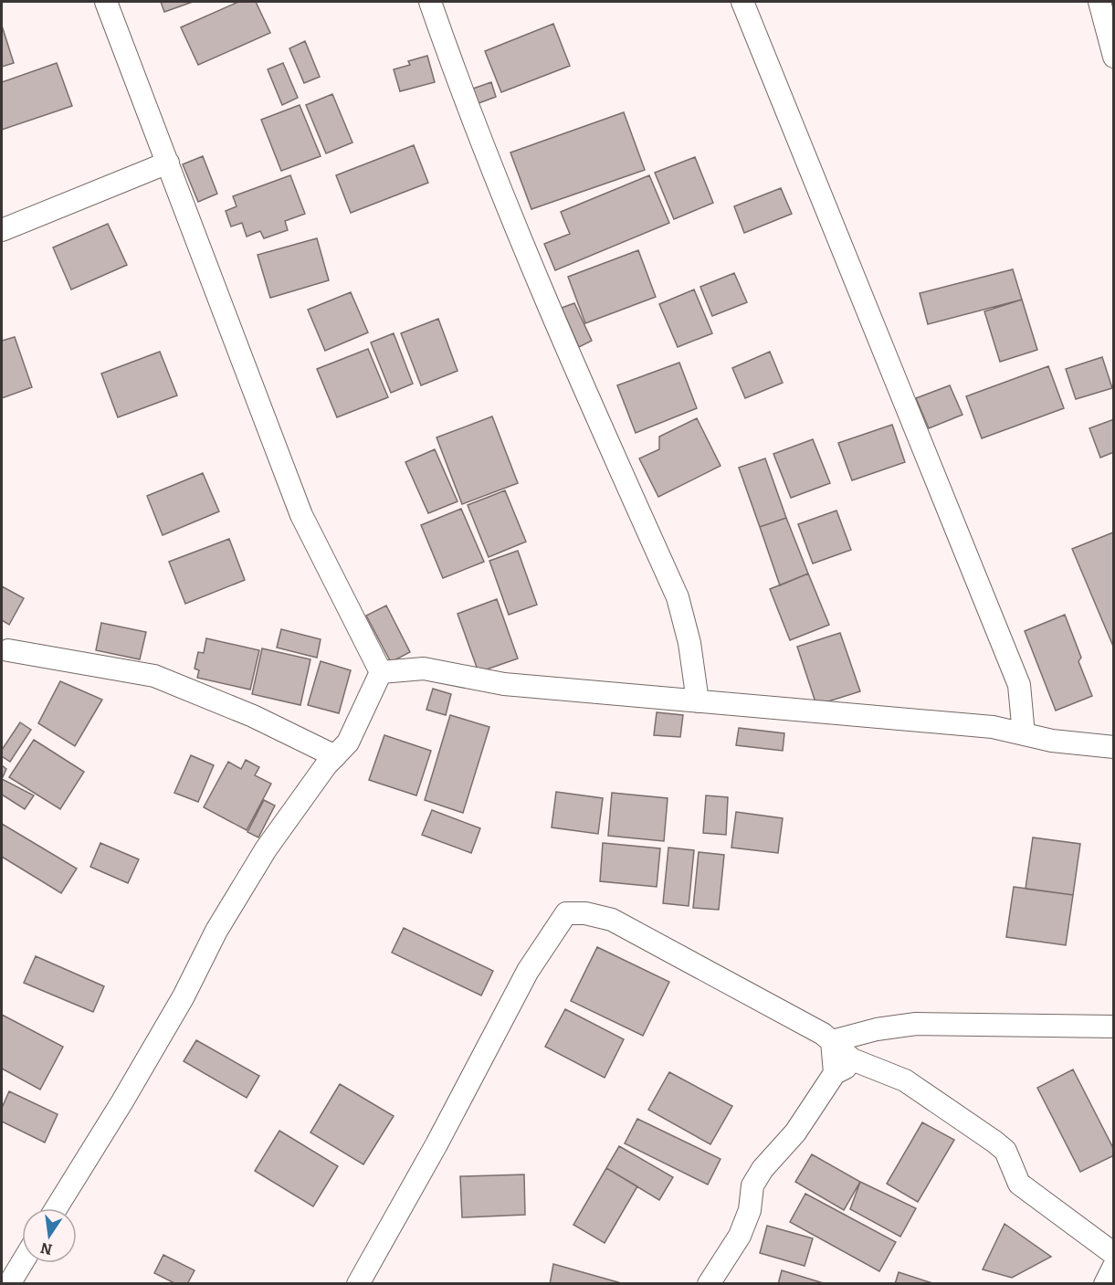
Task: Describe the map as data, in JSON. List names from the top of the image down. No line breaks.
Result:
{"north":"bottom"}
